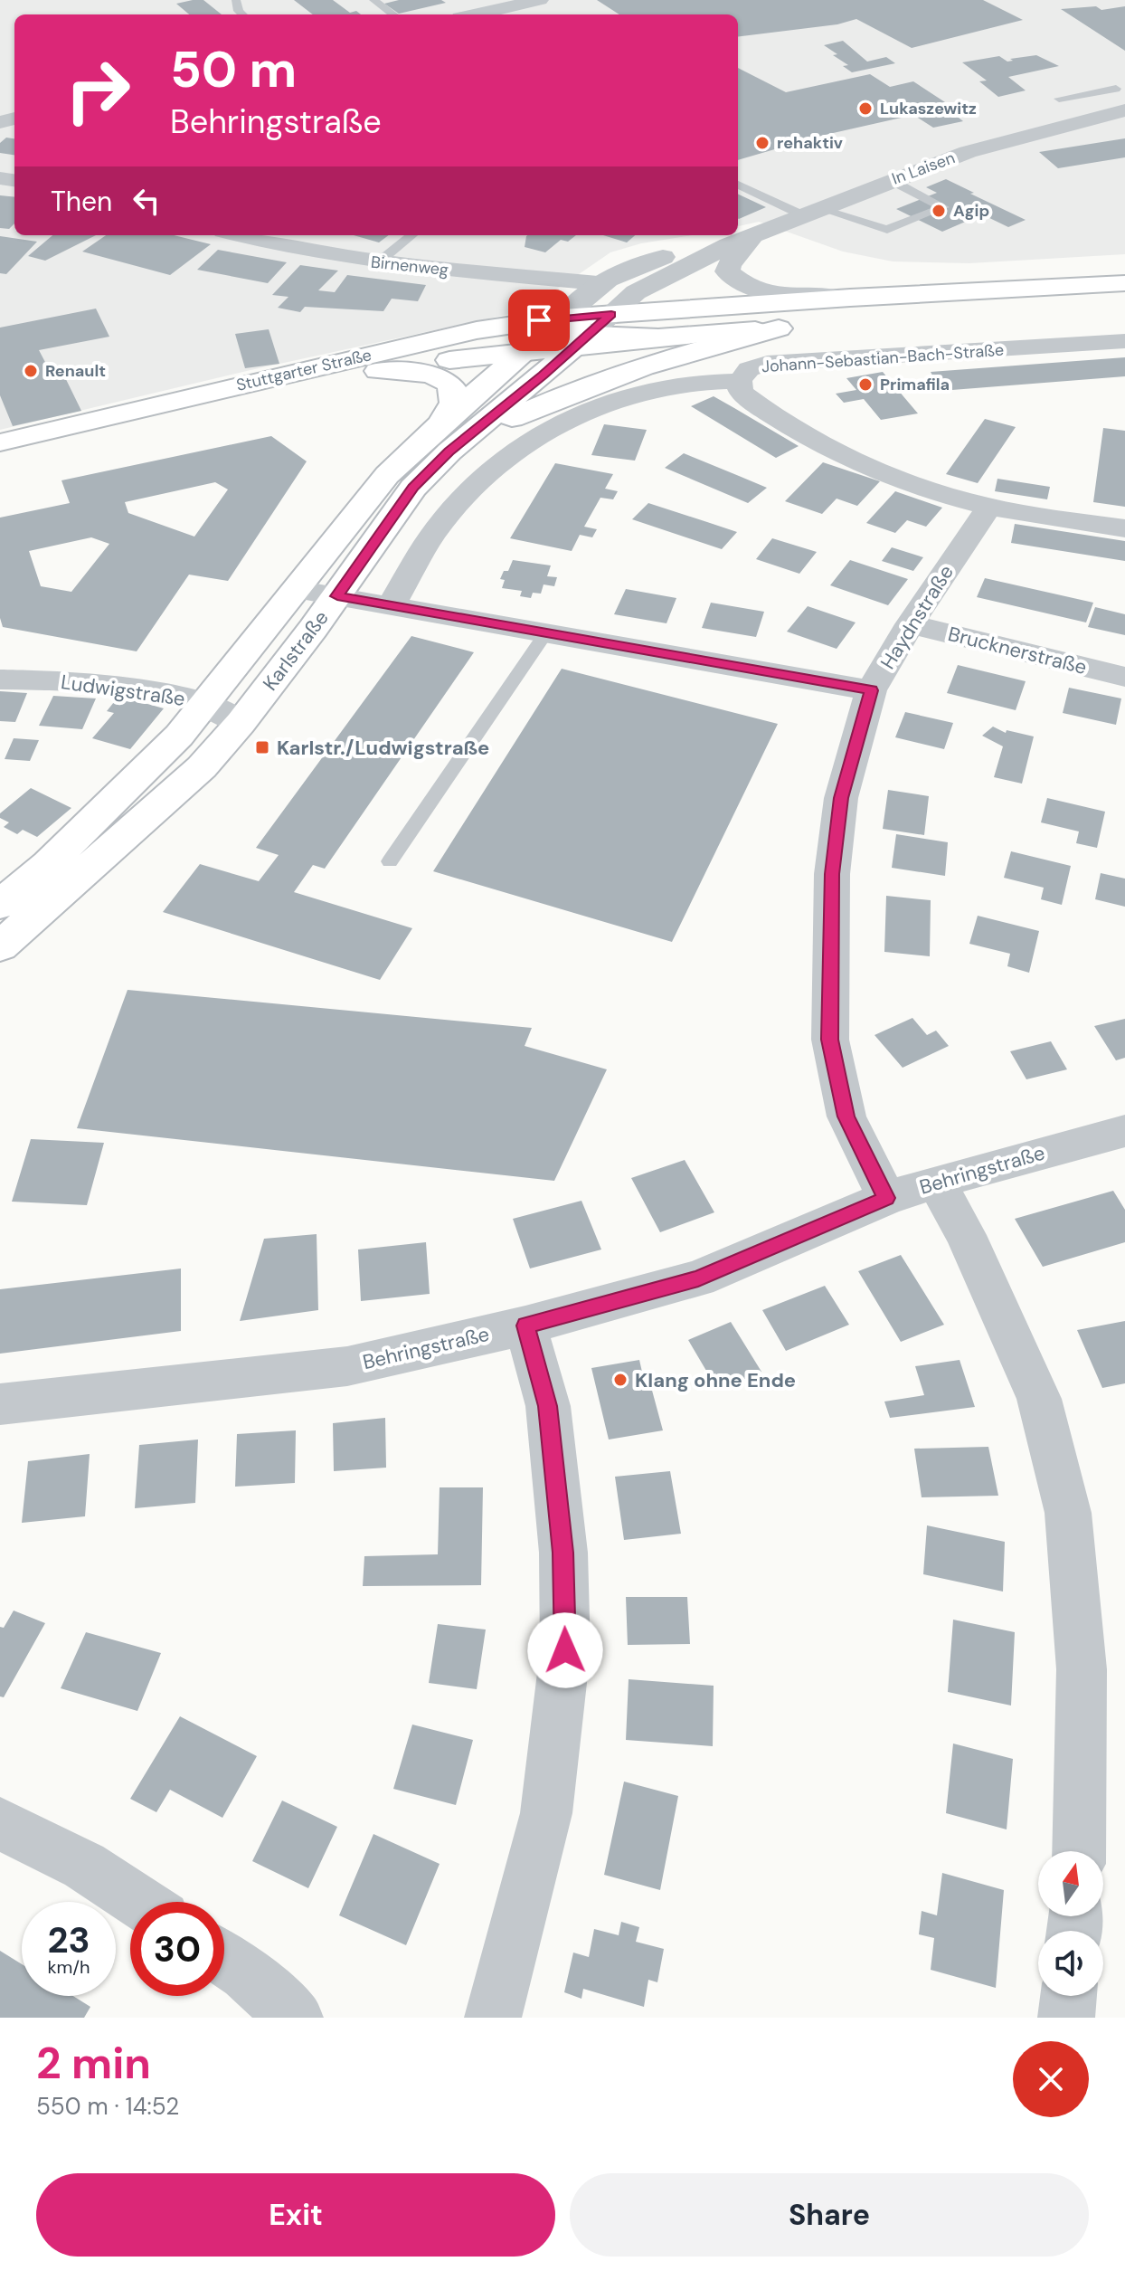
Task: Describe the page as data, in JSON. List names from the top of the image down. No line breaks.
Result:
{"streets":{"main road":["Stuttgarter Straße","Karlstraße"],"street":["In Laisen","Birnenweg","Johann-Sebastian-Bach-Straße","Haydnstraße","Brucknerstraße","Ludwigstraße","Behringstraße"]},"crossings":[["In Laisen","Birnenweg"],["In Laisen","Stuttgarter Straße"],["In Laisen","Karlstraße"],["Stuttgarter Straße","Karlstraße"],["Haydnstraße","Brucknerstraße"],["Haydnstraße","Behringstraße"],["Karlstraße","Ludwigstraße"]],"places":{"other":["Lukaszewitz","rehaktiv","Agip","Renault","Primafila","Klang ohne Ende"],"transit":["Karlstr./Ludwigstraße"]},"north":"top","page":{"turn":["50 m","Behringstraße"],"then":"Then","speed":"23 km/h","limit":"30","heading":["2 min","550 m · 14:52"],"buttons":["Exit","Share"]}}
